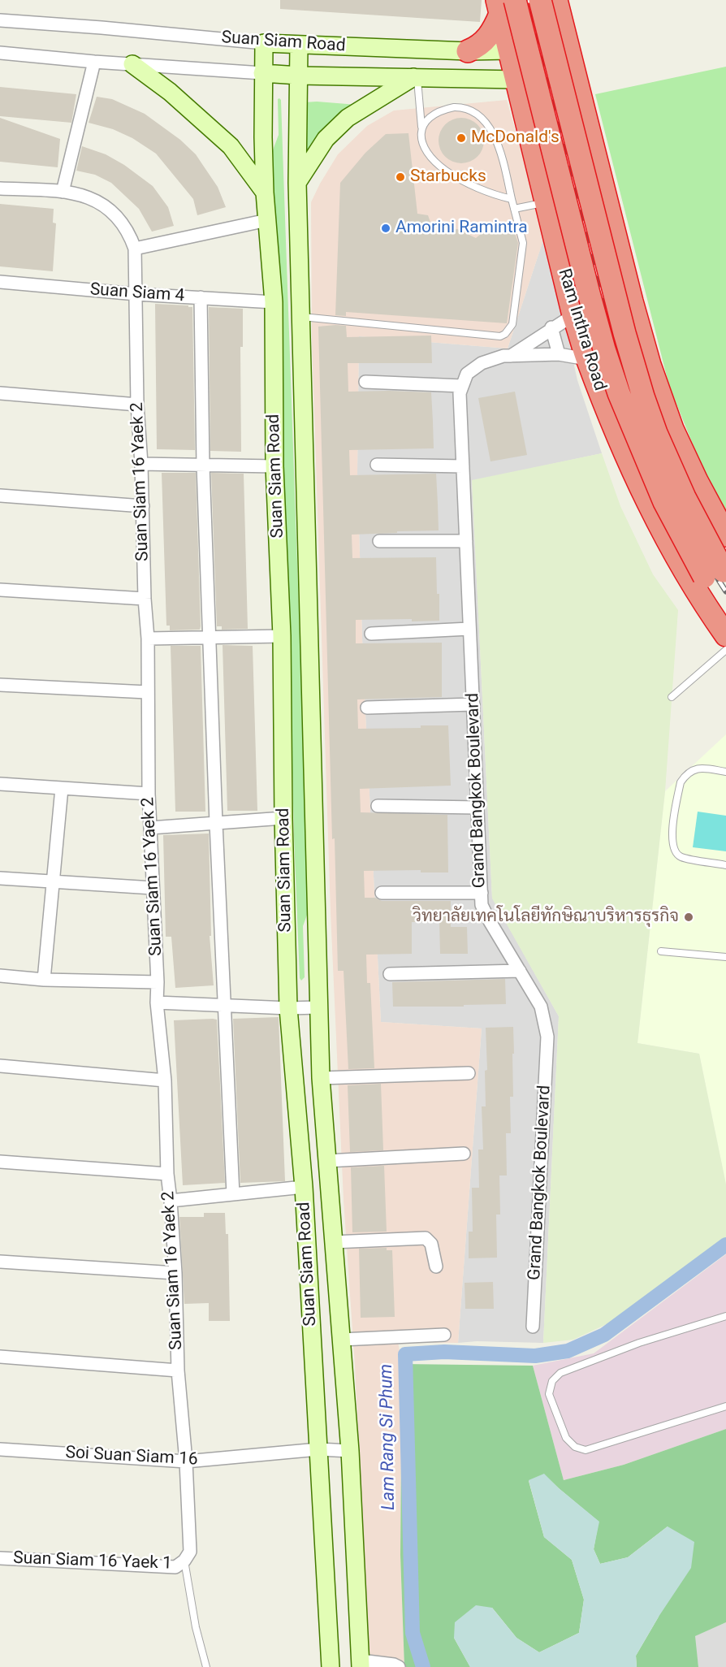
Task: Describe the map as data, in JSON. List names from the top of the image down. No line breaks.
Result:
{"streets":{"highway":["Ram Inthra Road"],"street":["Suan Siam Road","Suan Siam 4","Suan Siam 16 Yaek 2","Grand Bangkok Boulevard","Soi Suan Siam 16","Suan Siam 16 Yaek 1"]},"crossings":[["Suan Siam Road","Suan Siam 4"],["Suan Siam Road","Ram Inthra Road"],["Suan Siam Road","Soi Suan Siam 16"],["Suan Siam 4","Suan Siam 16 Yaek 2"],["Suan Siam 16 Yaek 2","Soi Suan Siam 16"],["Suan Siam 16 Yaek 2","Suan Siam 16 Yaek 1"]],"water":["Lam Rang Si Phum"],"places":["McDonald's","Starbucks","Amorini Ramintra","วิทยาลัยเทคโนโลยีทักษิณาบริหารธุรกิจ"]}
